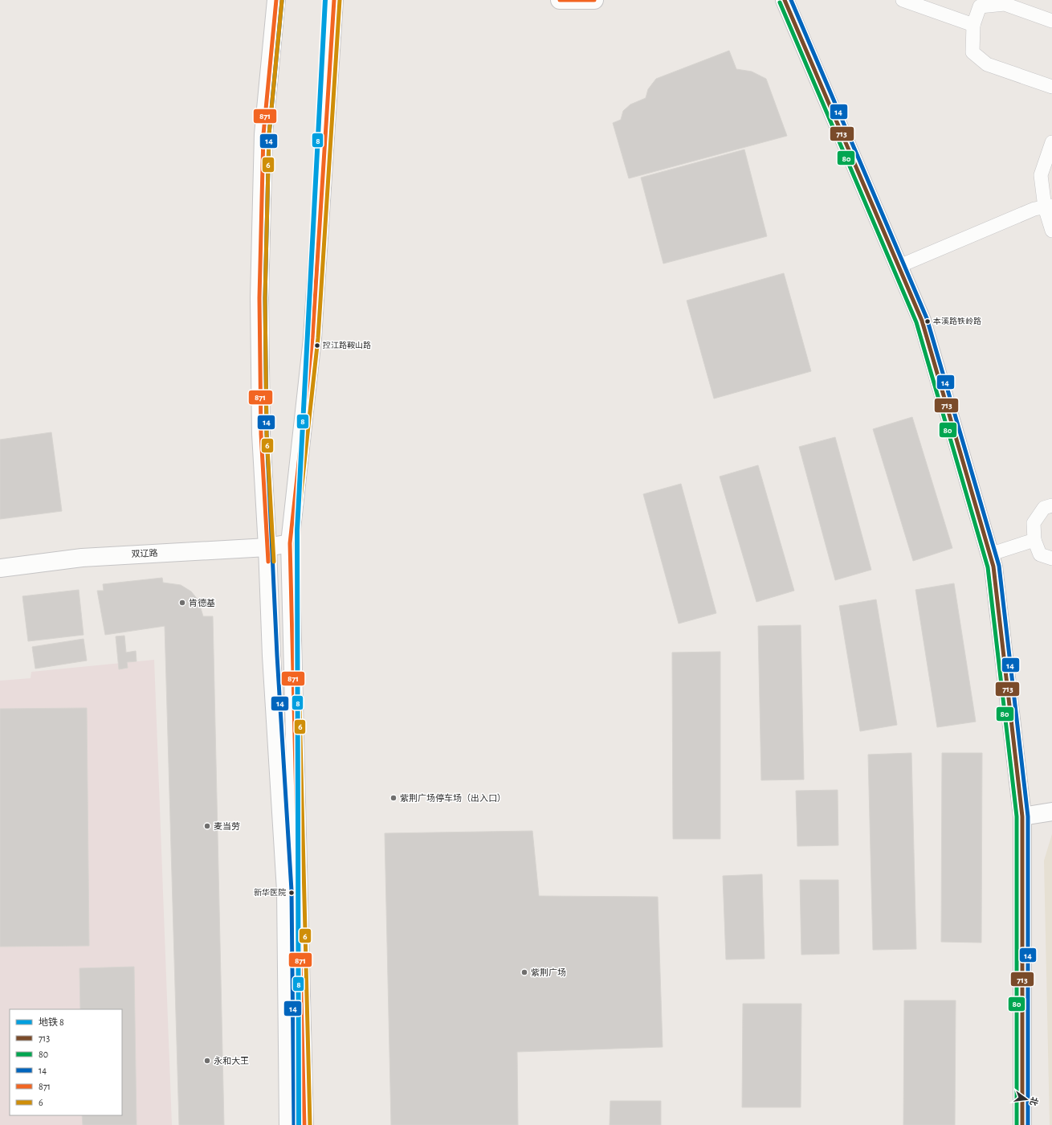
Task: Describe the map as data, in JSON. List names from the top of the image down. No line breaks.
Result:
{"streets":{"main road":["双辽路"]},"places":["本溪路铁岭路","控江路鞍山路","肯德基","紫荆广场停车场（出入口）","麦当劳","新华医院","紫荆广场","永和大王"],"lines":["metro line 8","transit line 713","transit line 14","transit line 871","transit line 6","transit line 80"],"legend":["地铁 8","713","80","14","871","6"],"north":"right"}
